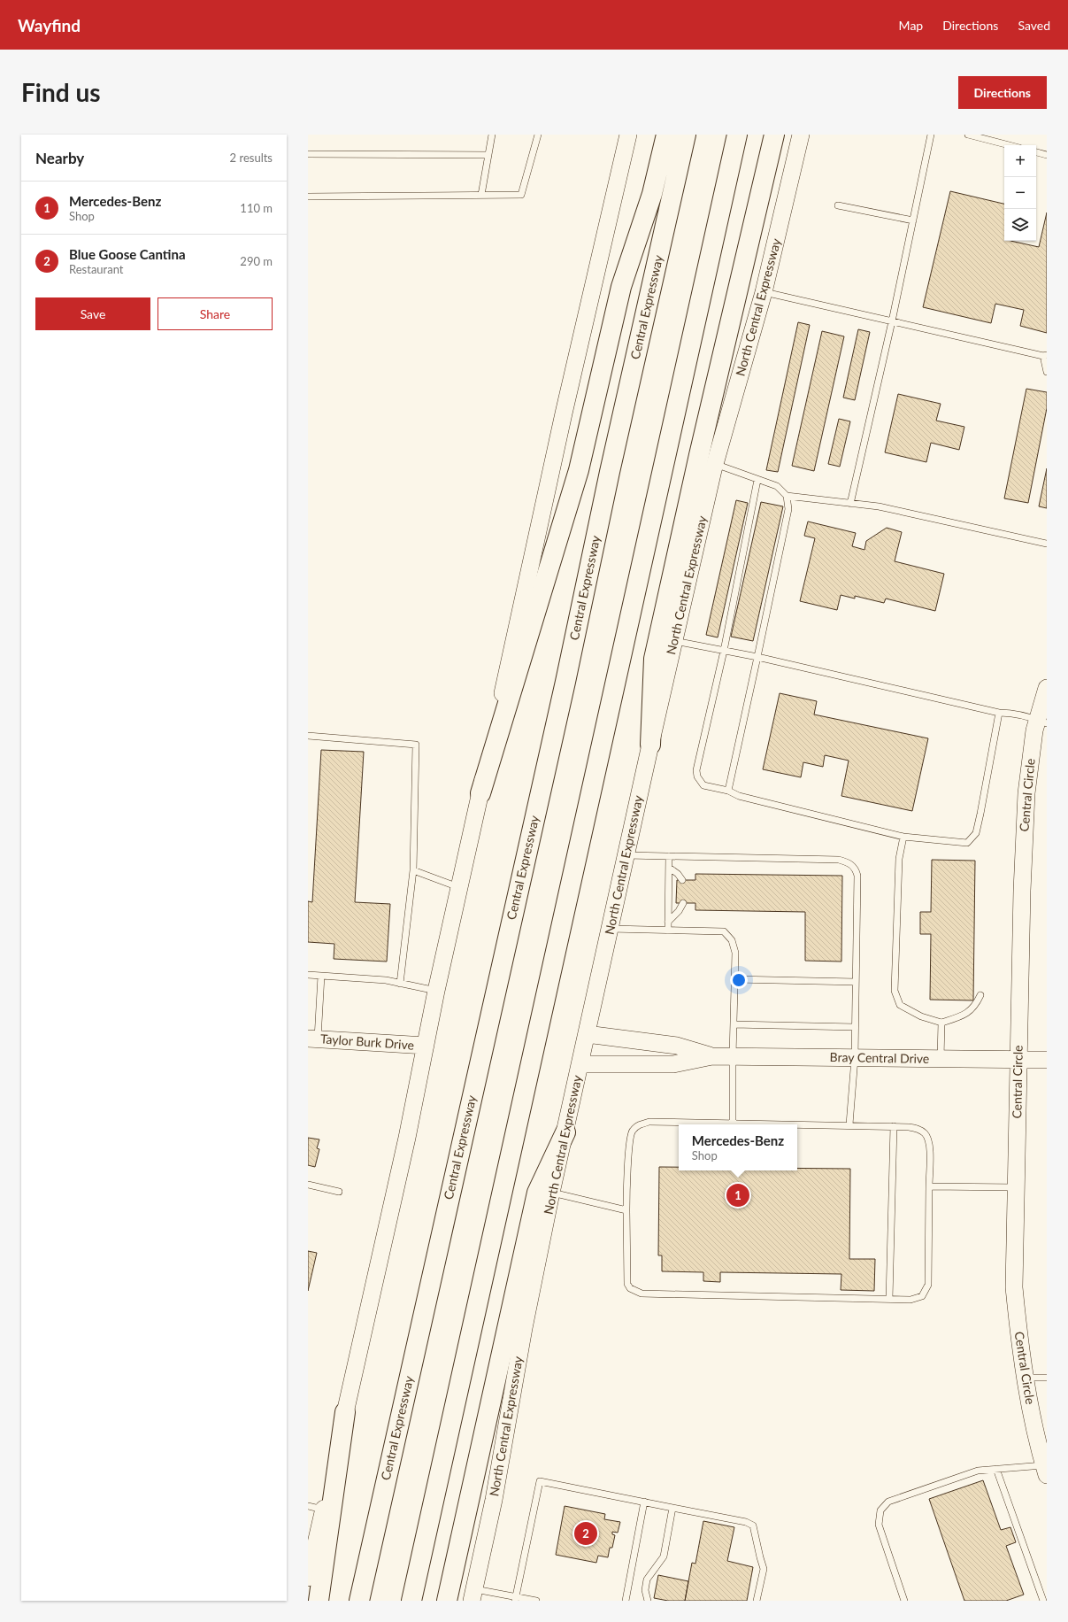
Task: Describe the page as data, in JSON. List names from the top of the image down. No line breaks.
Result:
{"streets":{"highway":["Central Expressway"],"main road":["North Central Expressway","Central Circle","Taylor Burk Drive","Bray Central Drive"]},"crossings":[["North Central Expressway","Bray Central Drive"],["Central Circle","Bray Central Drive"]],"page":{"header":"Wayfind","nav":["Map","Directions","Saved"],"buttons":["Directions",["Save","Share"]],"title":"Find us","heading":["Nearby","2 results"],"map_buttons":["+","−"],"list":[{"mark":"1","name":"Mercedes-Benz","note":"Shop","value":"110 m"},{"mark":"2","name":"Blue Goose Cantina","note":"Restaurant","value":"290 m"}],"popup":["Mercedes-Benz","Shop"],"pins":["1","2"]}}
